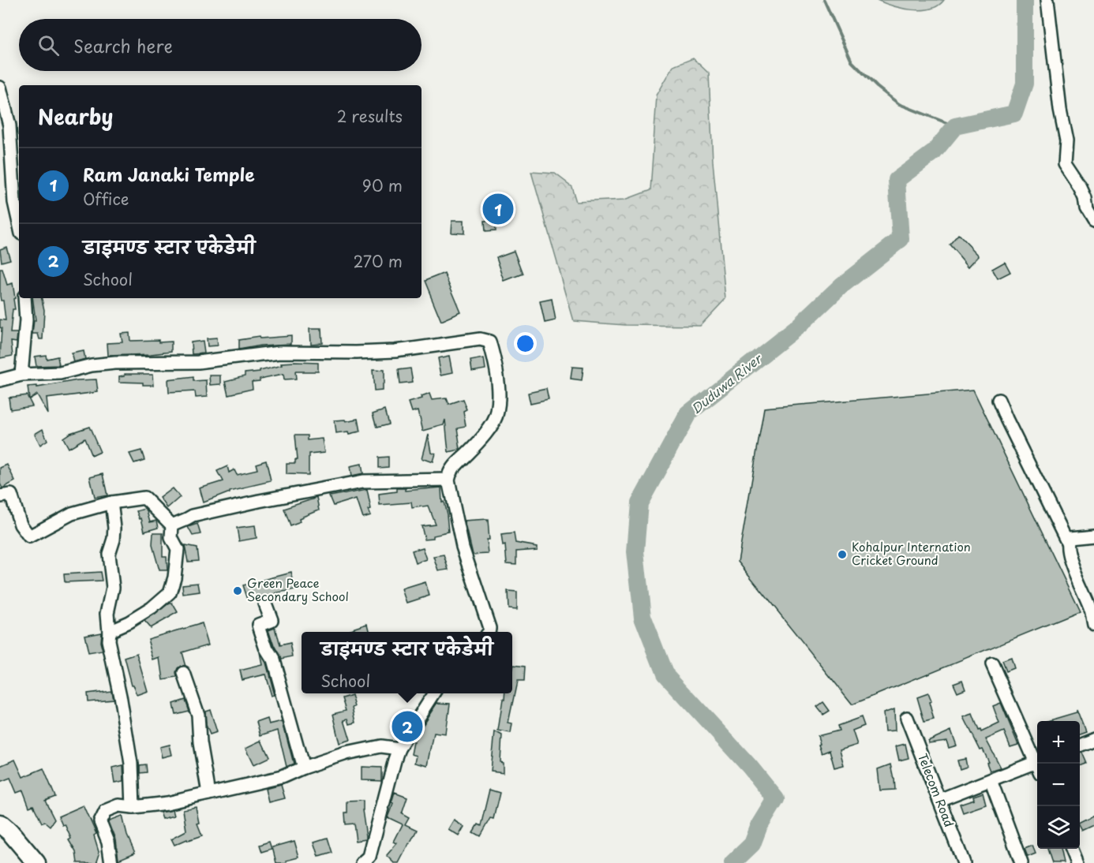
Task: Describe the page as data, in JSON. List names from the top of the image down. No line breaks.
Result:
{"streets":{"street":["Telecom Road"]},"water":["Duduwa River"],"places":["Kohalpur Internation Cricket Ground","Green Peace Secondary School"],"page":{"search":"Search here","heading":["Nearby","2 results"],"list":[{"mark":"1","name":"Ram Janaki Temple","note":"Office","value":"90 m"},{"mark":"2","name":"डाइमण्ड स्टार एकेडेमी","note":"School","value":"270 m"}],"pins":["1","2"],"popup":["डाइमण्ड स्टार एकेडेमी","School"],"map_buttons":["+","−"]}}
